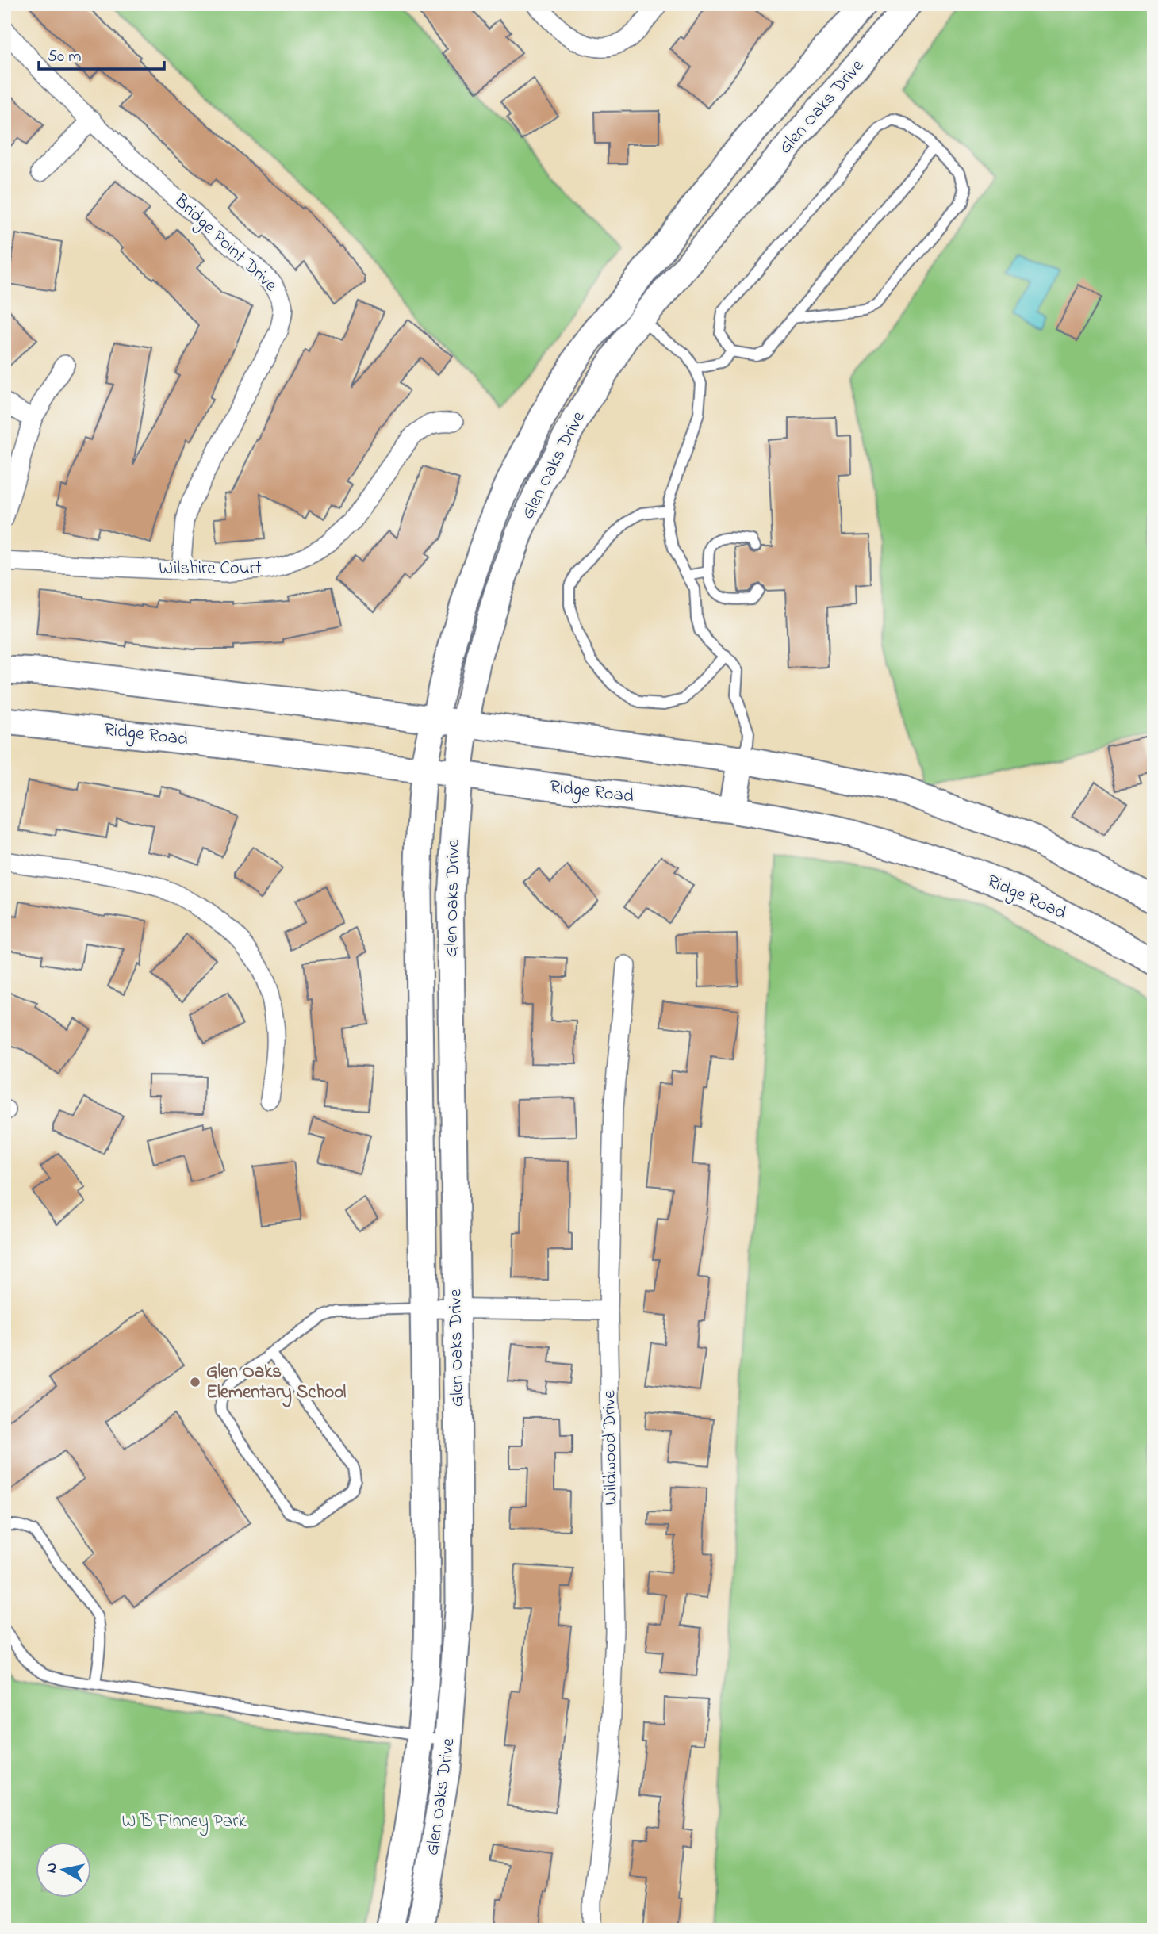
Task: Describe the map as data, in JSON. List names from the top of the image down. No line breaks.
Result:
{"streets":{"street":["Glen Oaks Drive","Bridge Point Drive","Wilshire Court","Ridge Road","Wildwood Drive"]},"crossings":[["Glen Oaks Drive","Ridge Road"],["Bridge Point Drive","Wilshire Court"]],"parks":["W B Finney Park"],"places":["Glen Oaks Elementary School"],"scale_bar":"50 m","north":"left"}
